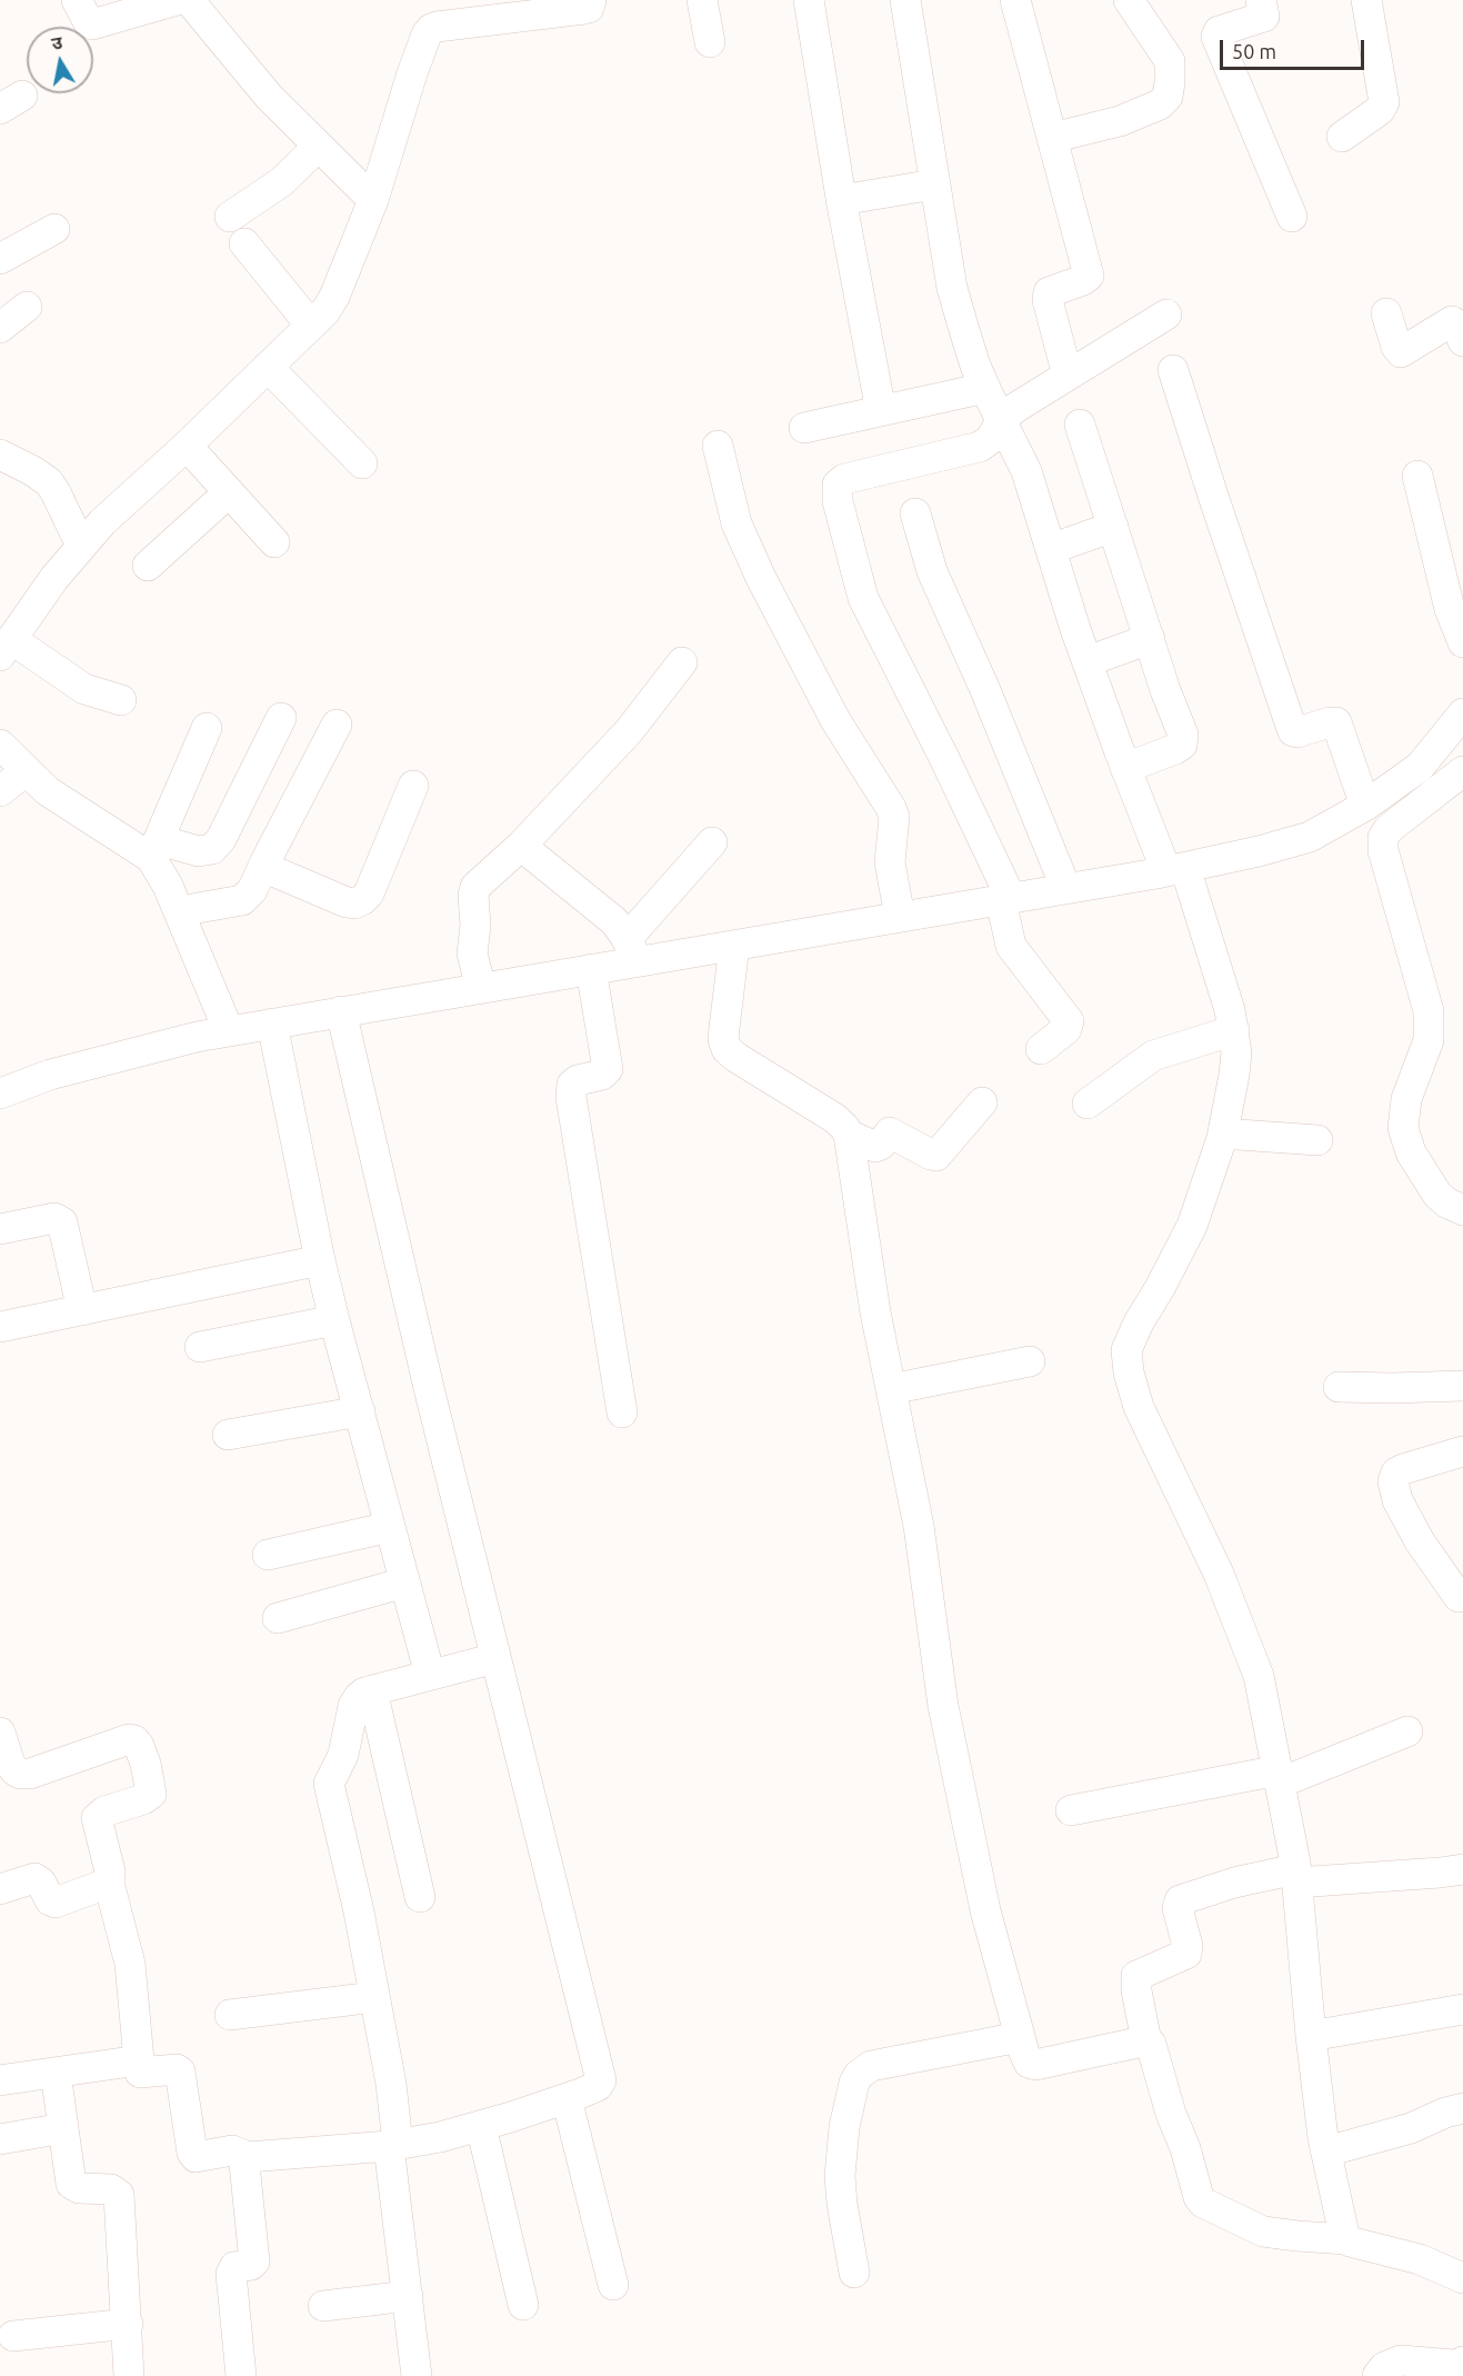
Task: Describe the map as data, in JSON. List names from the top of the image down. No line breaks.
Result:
{"scale_bar":"50 m","north":"top"}
